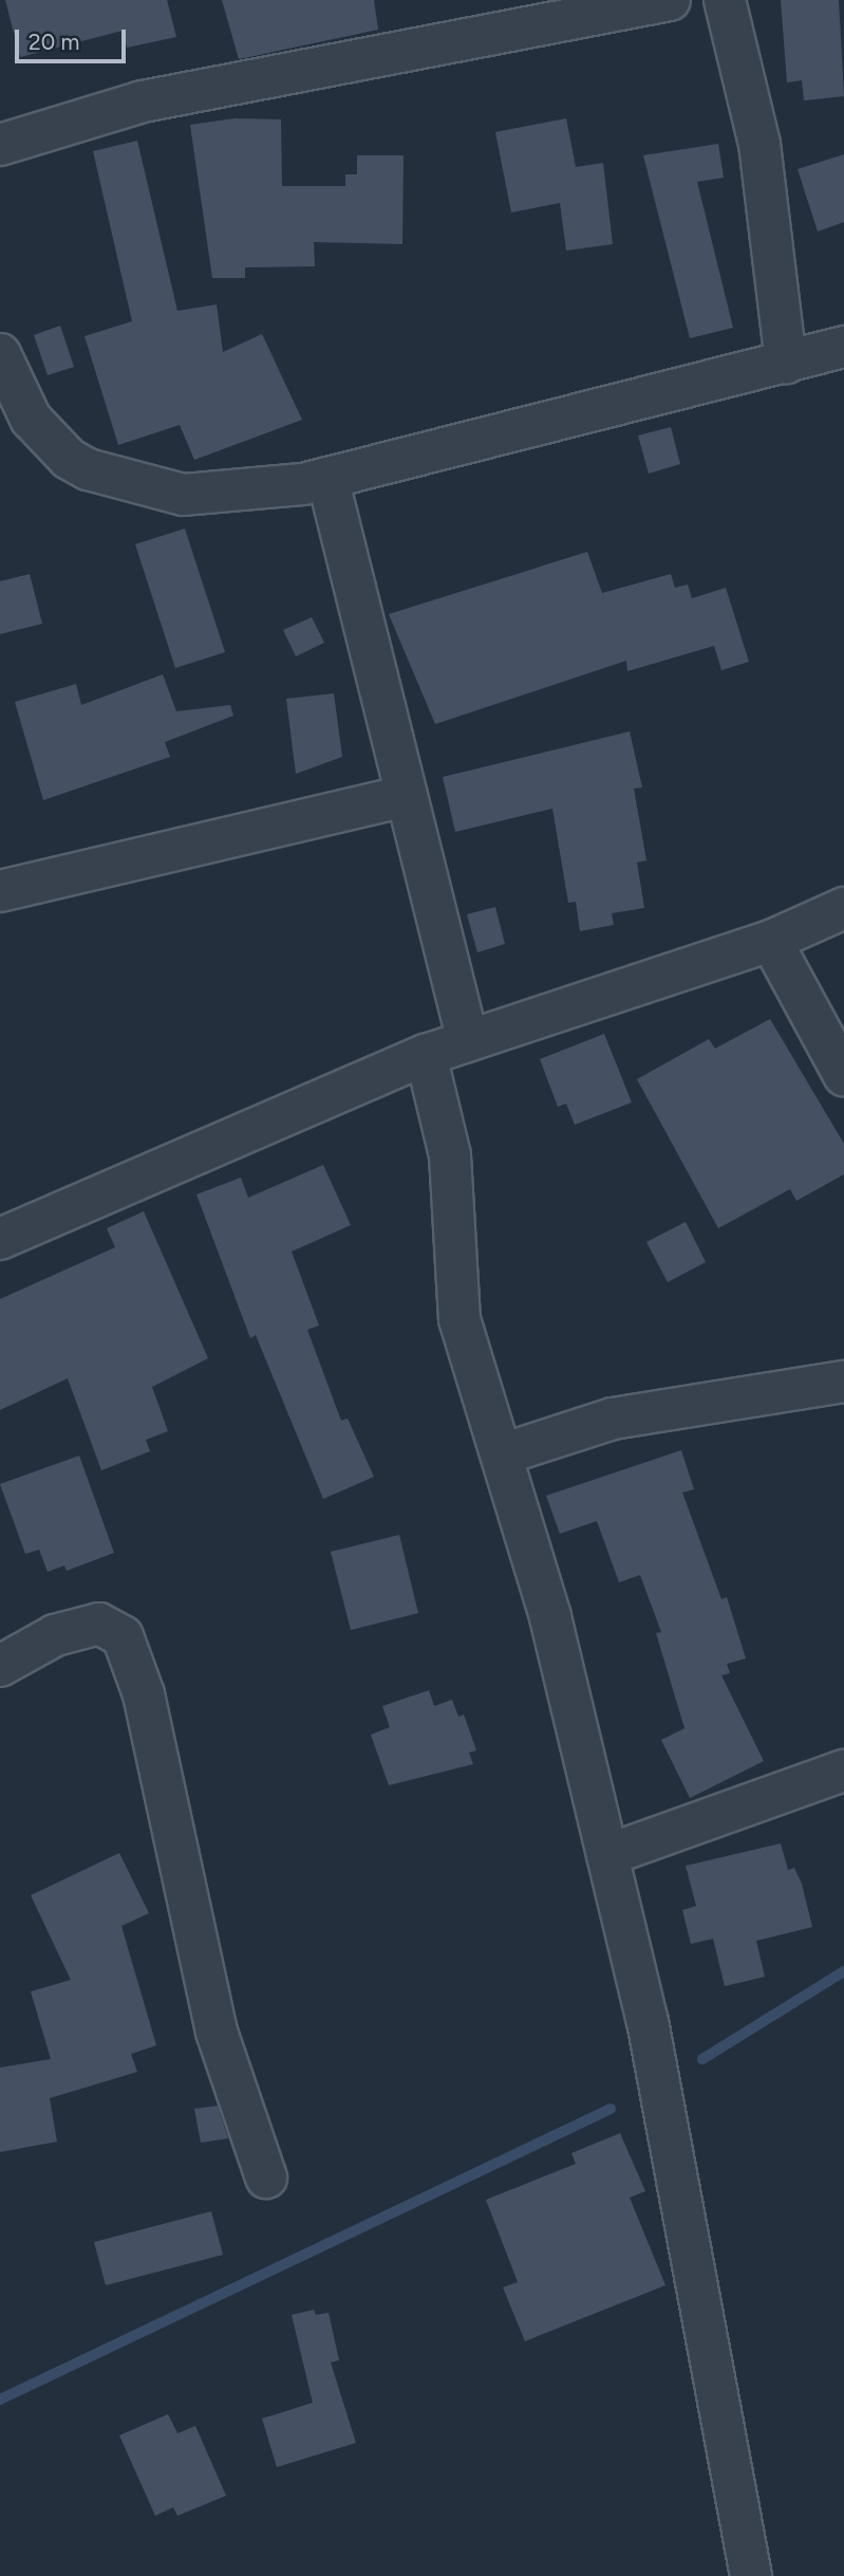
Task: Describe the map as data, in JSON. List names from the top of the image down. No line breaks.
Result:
{"scale_bar":"20 m"}
